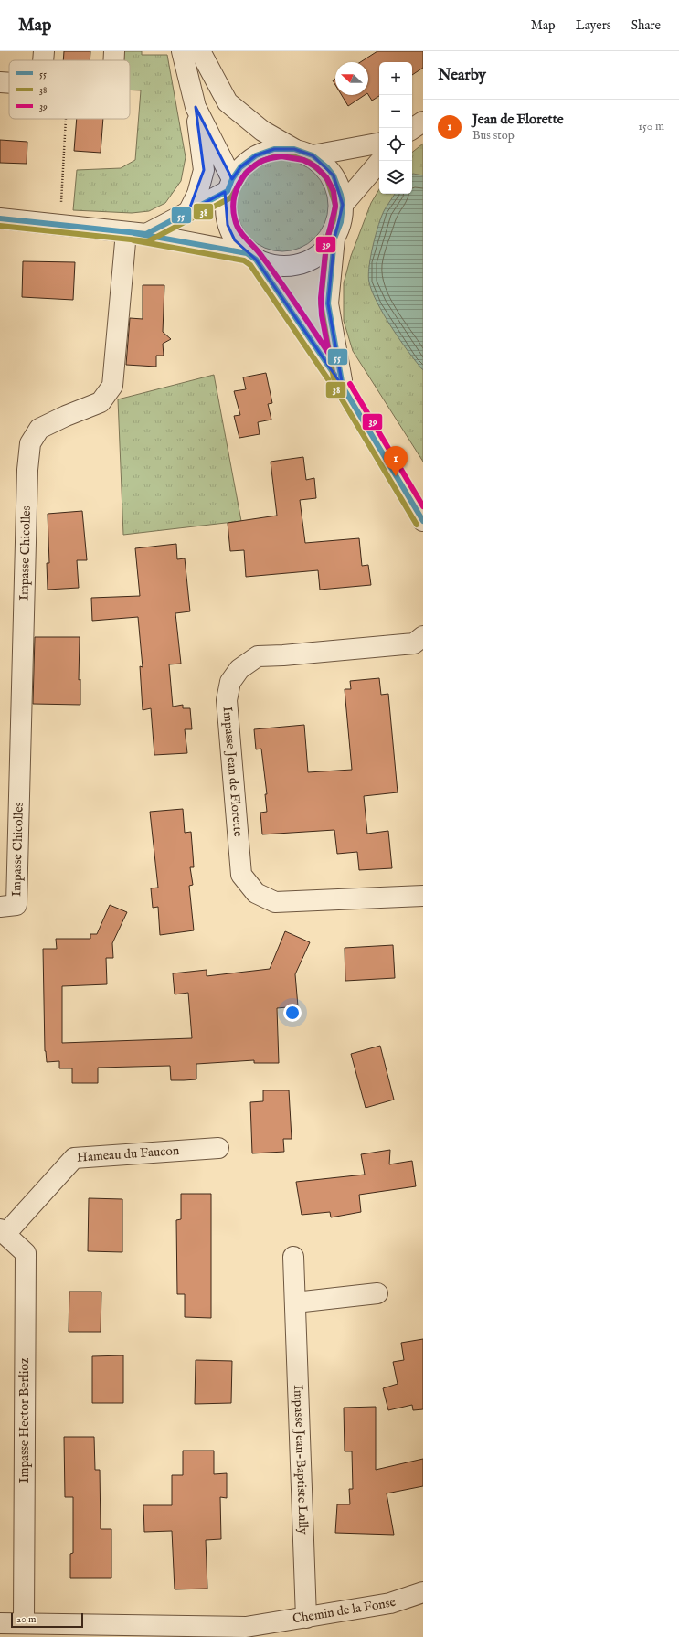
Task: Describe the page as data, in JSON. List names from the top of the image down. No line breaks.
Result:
{"streets":{"street":["Impasse Chicolles","Impasse Jean de Florette","Hameau du Faucon","Impasse Hector Berlioz","Impasse Jean-Baptiste Lully","Chemin de la Fonse"]},"crossings":[["Hameau du Faucon","Impasse Hector Berlioz"],["Impasse Hector Berlioz","Chemin de la Fonse"],["Impasse Jean-Baptiste Lully","Chemin de la Fonse"]],"lines":["transit line 55","transit line 38","transit line 39"],"legend":["55","38","39"],"scale_bar":"20 m","north":"left","page":{"header":"Map","nav":["Map","Layers","Share"],"heading":"Nearby","map_buttons":["+","−"],"list":[{"mark":"1","name":"Jean de Florette","note":"Bus stop","value":"150 m"}],"pins":"1","scale":"20 m"}}
